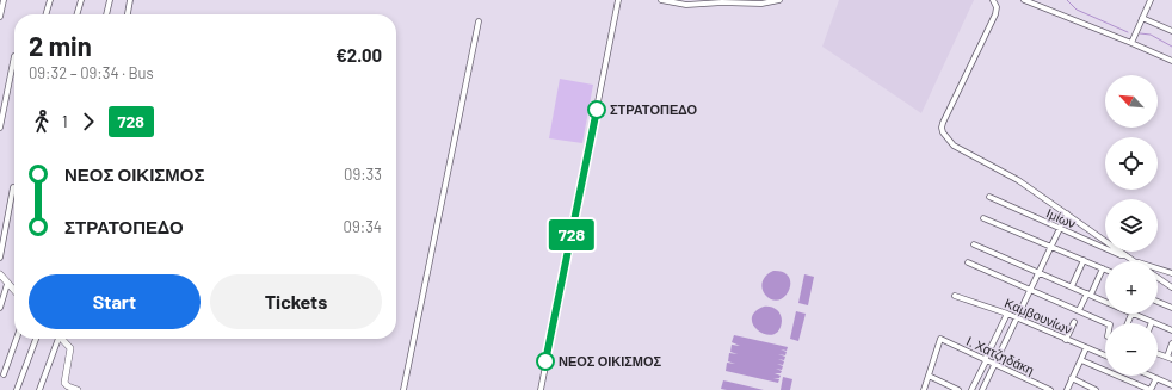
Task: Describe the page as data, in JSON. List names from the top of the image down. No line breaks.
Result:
{"streets":{"street":["Ιμίων","Καμβουνίων","Ι. Χατζηδάκη"]},"places":["ΣΤΡΑΤΟΠΕΔΟ","ΝΕΟΣ ΟΙΚΙΣΜΟΣ"],"lines":["bus line 728"],"north":"top left","page":{"on_map":"728","heading":["2 min","09:32 – 09:34 · Bus","€2.00"],"map_buttons":["+","−"],"legs":["1","728"],"list":[{"name":"ΝΕΟΣ ΟΙΚΙΣΜΟΣ","value":"09:33"},{"name":"ΣΤΡΑΤΟΠΕΔΟ","value":"09:34"}],"buttons":["Start","Tickets"]}}
